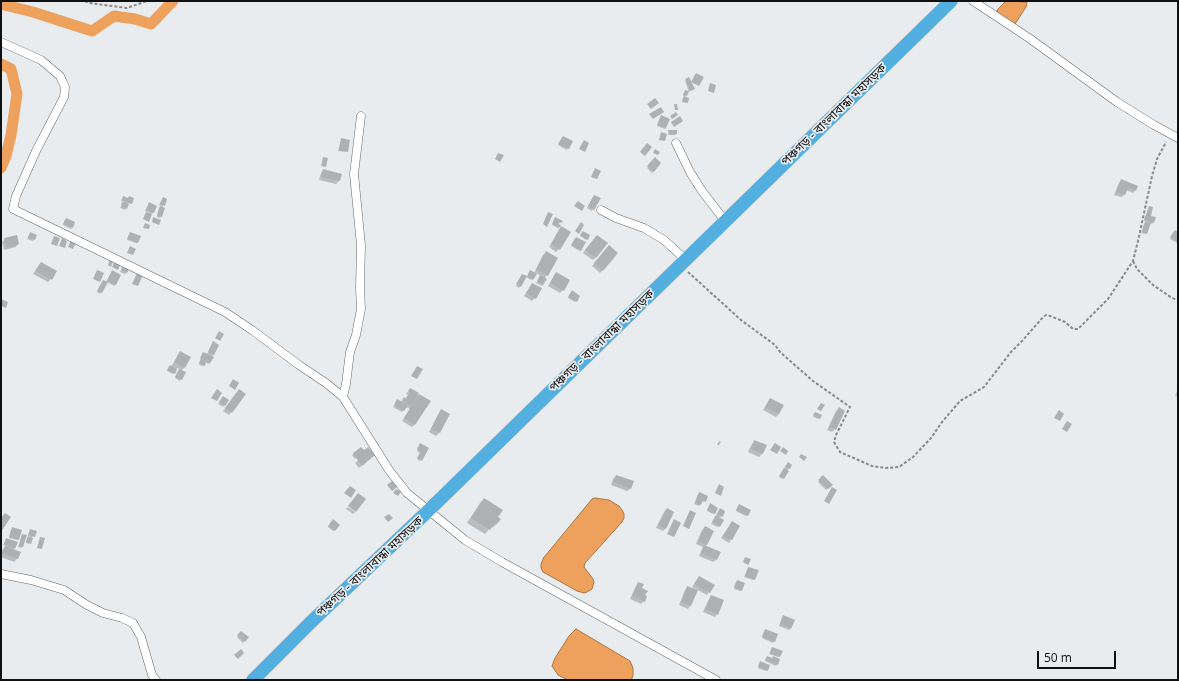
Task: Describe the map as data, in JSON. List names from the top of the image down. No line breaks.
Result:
{"streets":{"highway":["পঞ্চগড় - বাংলাবান্ধা মহাসড়ক"]},"scale_bar":"50 m"}
